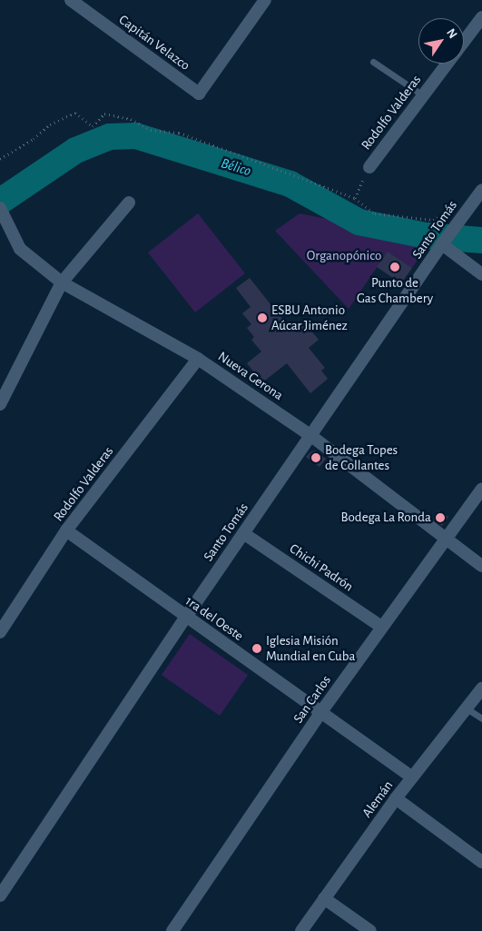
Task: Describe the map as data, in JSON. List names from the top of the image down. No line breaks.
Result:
{"streets":{"street":["Capitán Velazco","Rodolfo Valderas","Santo Tomás","Nueva Gerona","Chichi Padrón","1ra del Oeste","San Carlos","Alemán"]},"crossings":[["Rodolfo Valderas","Nueva Gerona"],["Rodolfo Valderas","1ra del Oeste"],["Santo Tomás","Nueva Gerona"],["Santo Tomás","Chichi Padrón"],["Santo Tomás","1ra del Oeste"],["Nueva Gerona","San Carlos"],["Chichi Padrón","San Carlos"],["1ra del Oeste","San Carlos"],["1ra del Oeste","Alemán"]],"water":["Bélico"],"parks":["Organopónico"],"places":["Punto de Gas Chambery","ESBU Antonio Aúcar Jiménez","Bodega Topes de Collantes","Bodega La Ronda","Iglesia Misión Mundial en Cuba"],"north":"top right"}
